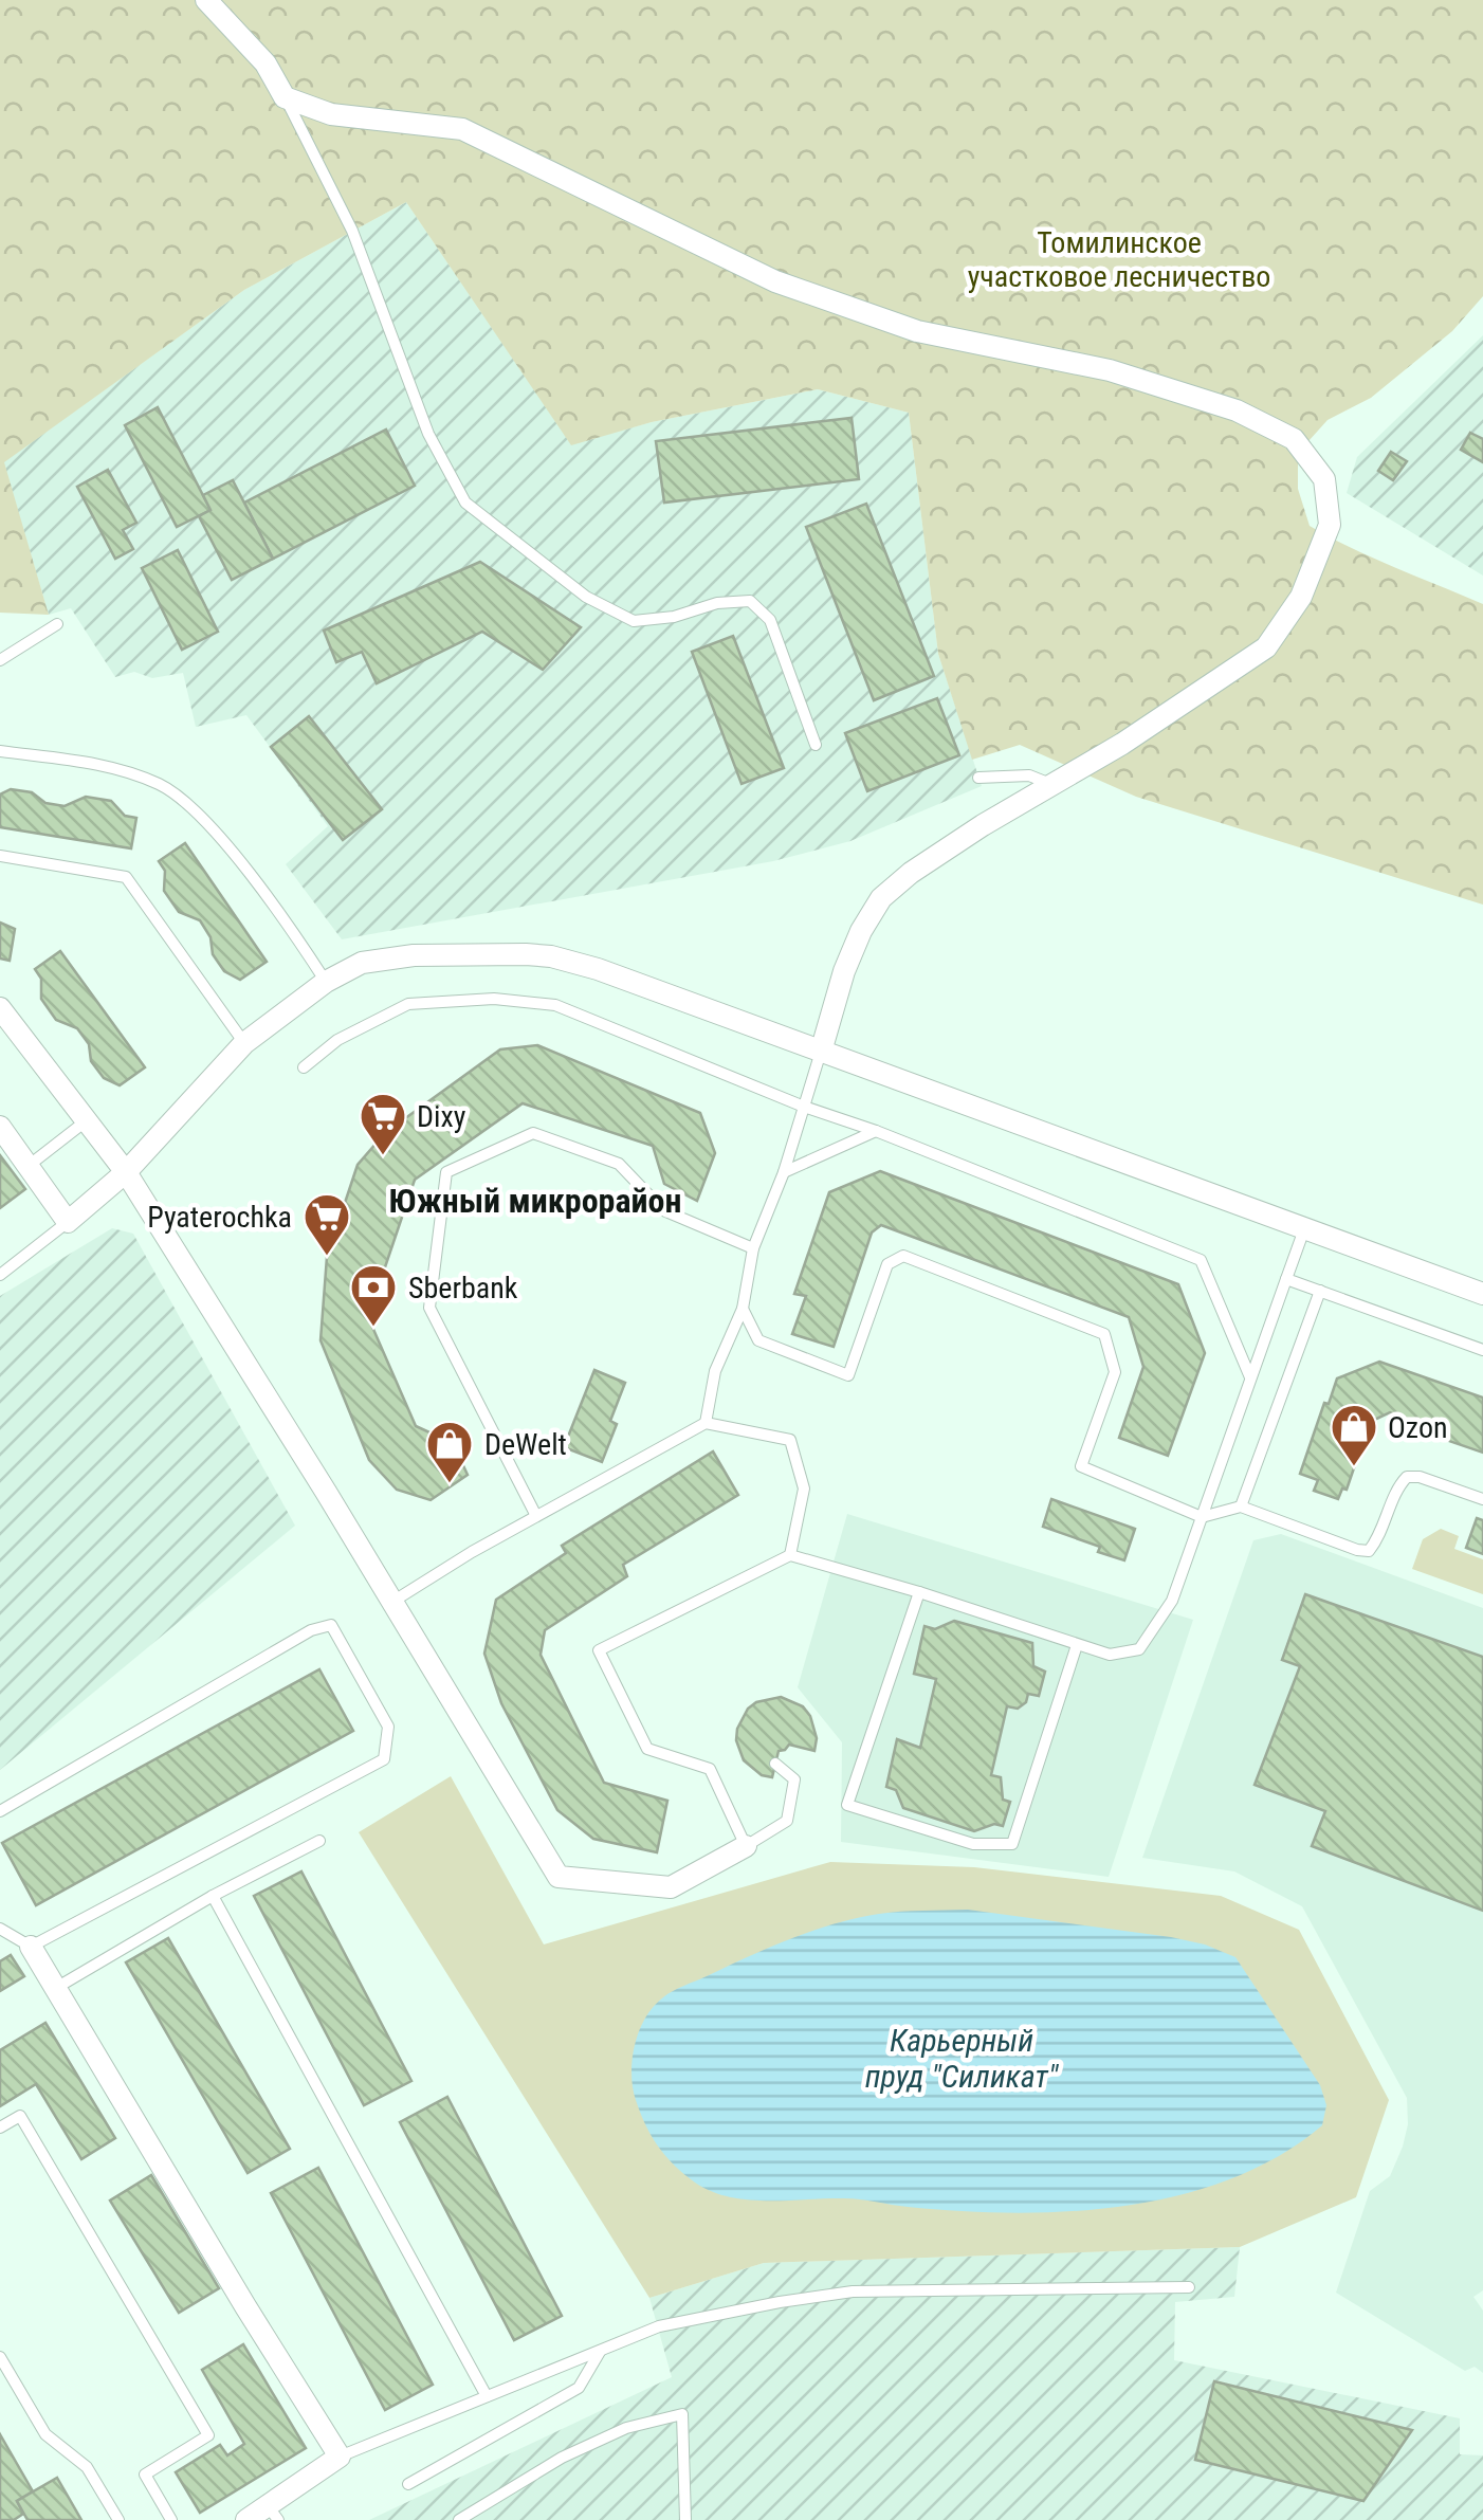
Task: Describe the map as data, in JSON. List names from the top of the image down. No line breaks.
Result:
{"districts":["Южный микрорайон"],"water":["Карьерный пруд \"Силикат\""],"parks":["Томилинское участковое лесничество"],"places":{"supermarket":["Dixy","Pyaterochka"],"bank":["Sberbank"],"shop":["Ozon","DeWelt"]}}
